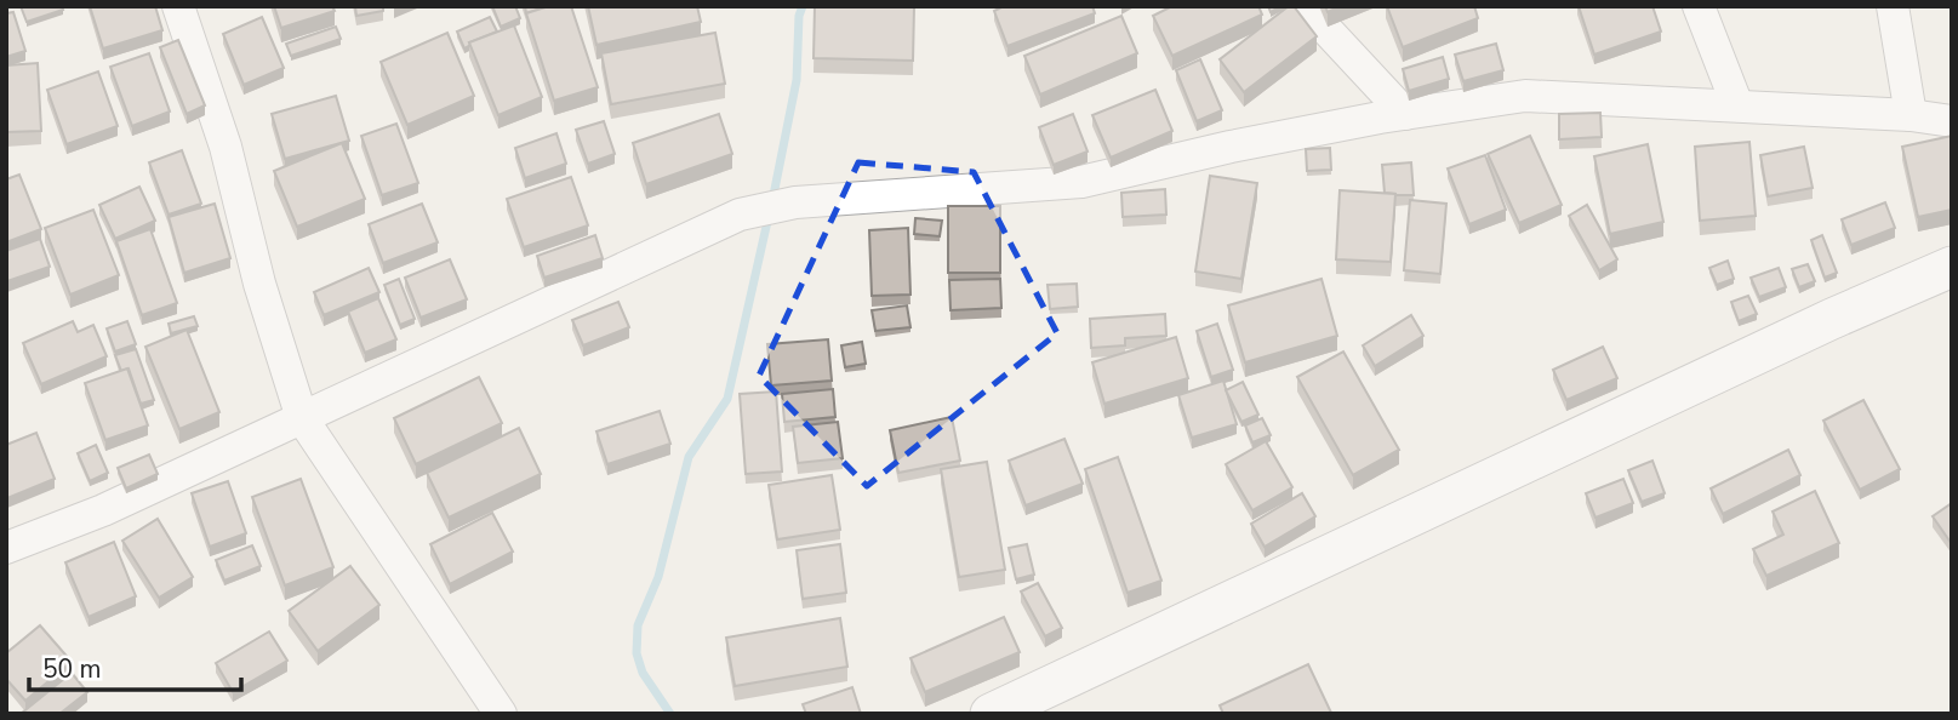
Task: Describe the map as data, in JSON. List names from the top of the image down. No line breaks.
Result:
{"scale_bar":"50 m"}
